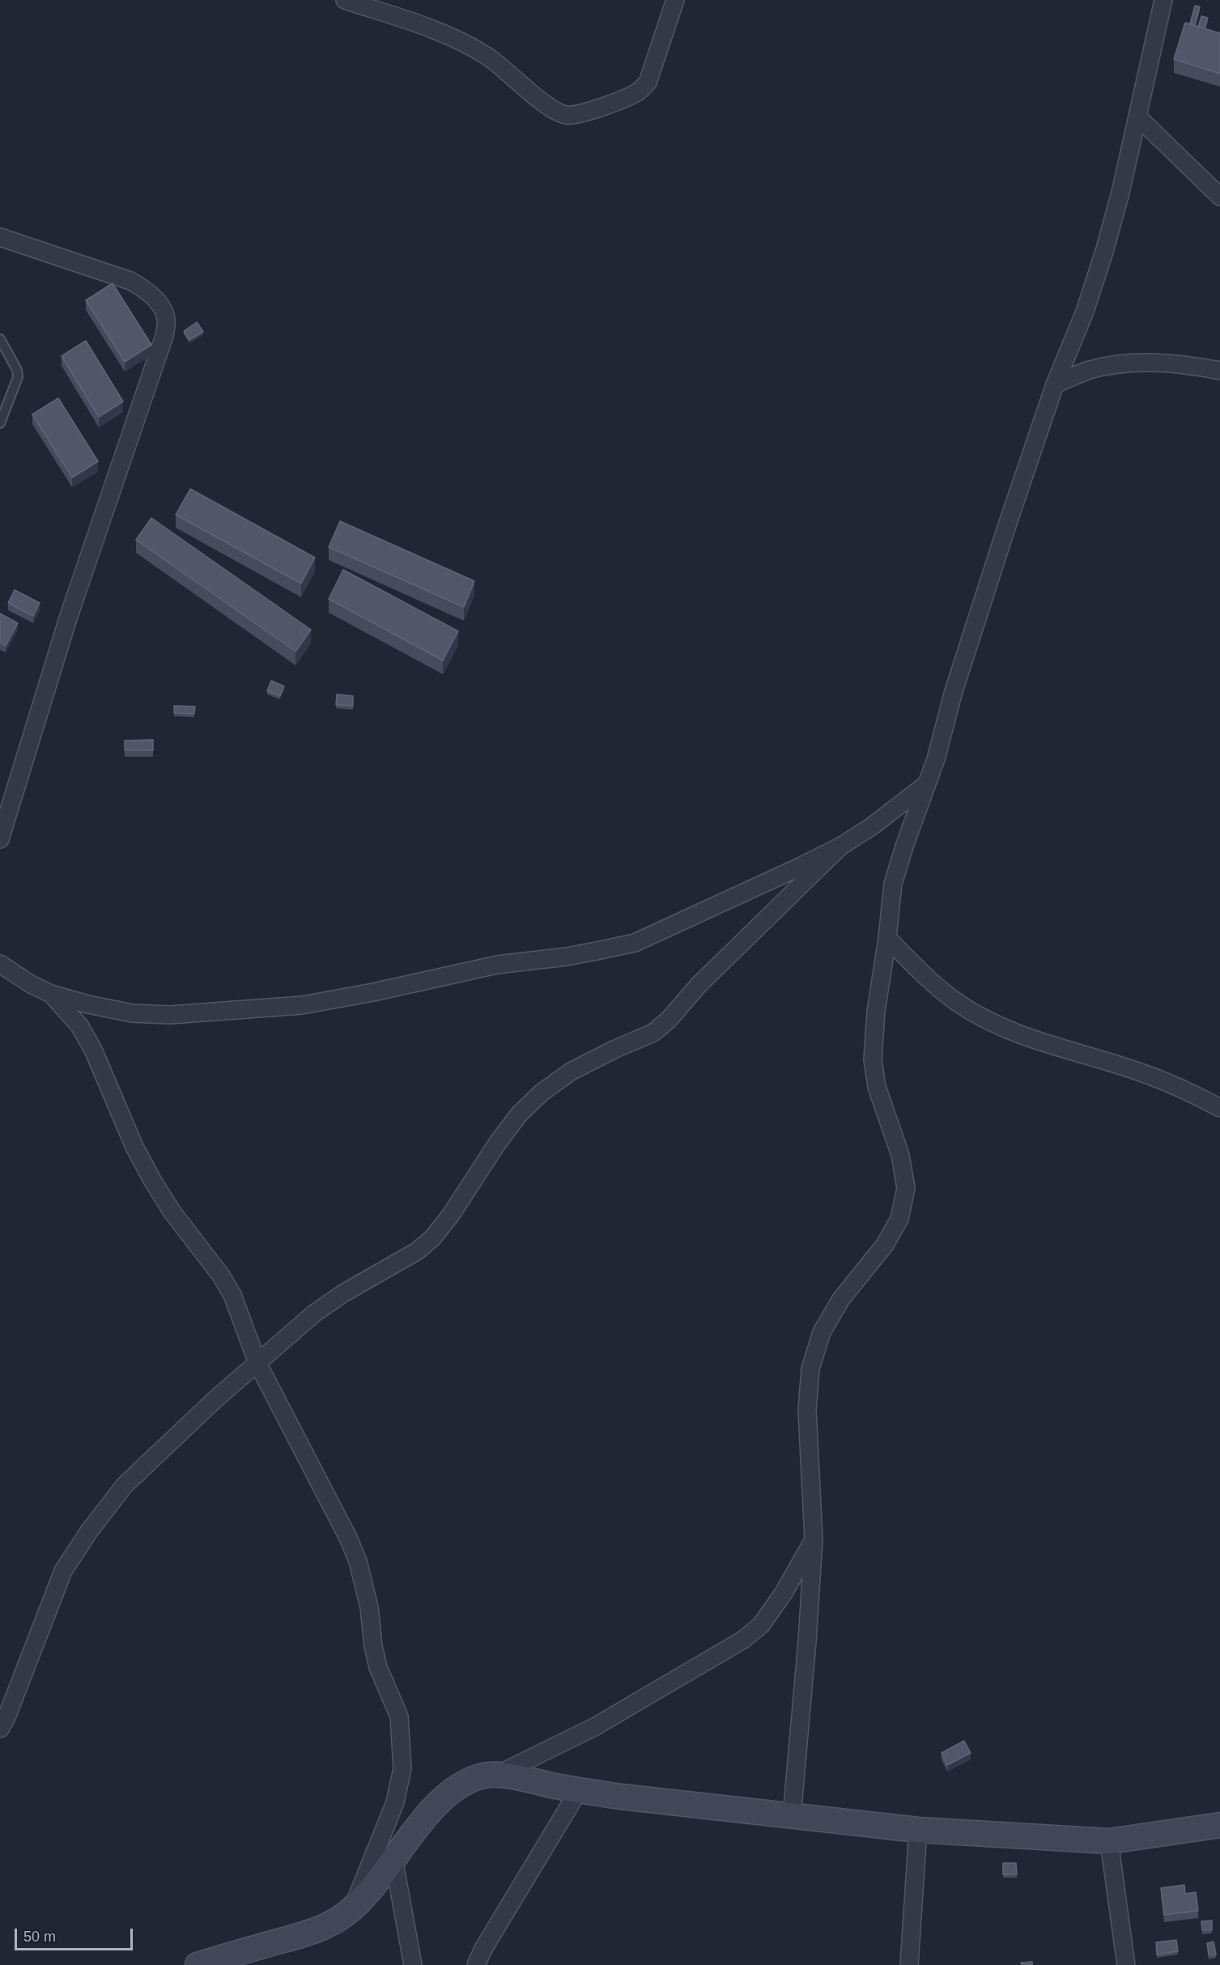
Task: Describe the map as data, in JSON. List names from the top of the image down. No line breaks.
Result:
{"scale_bar":"50 m"}
